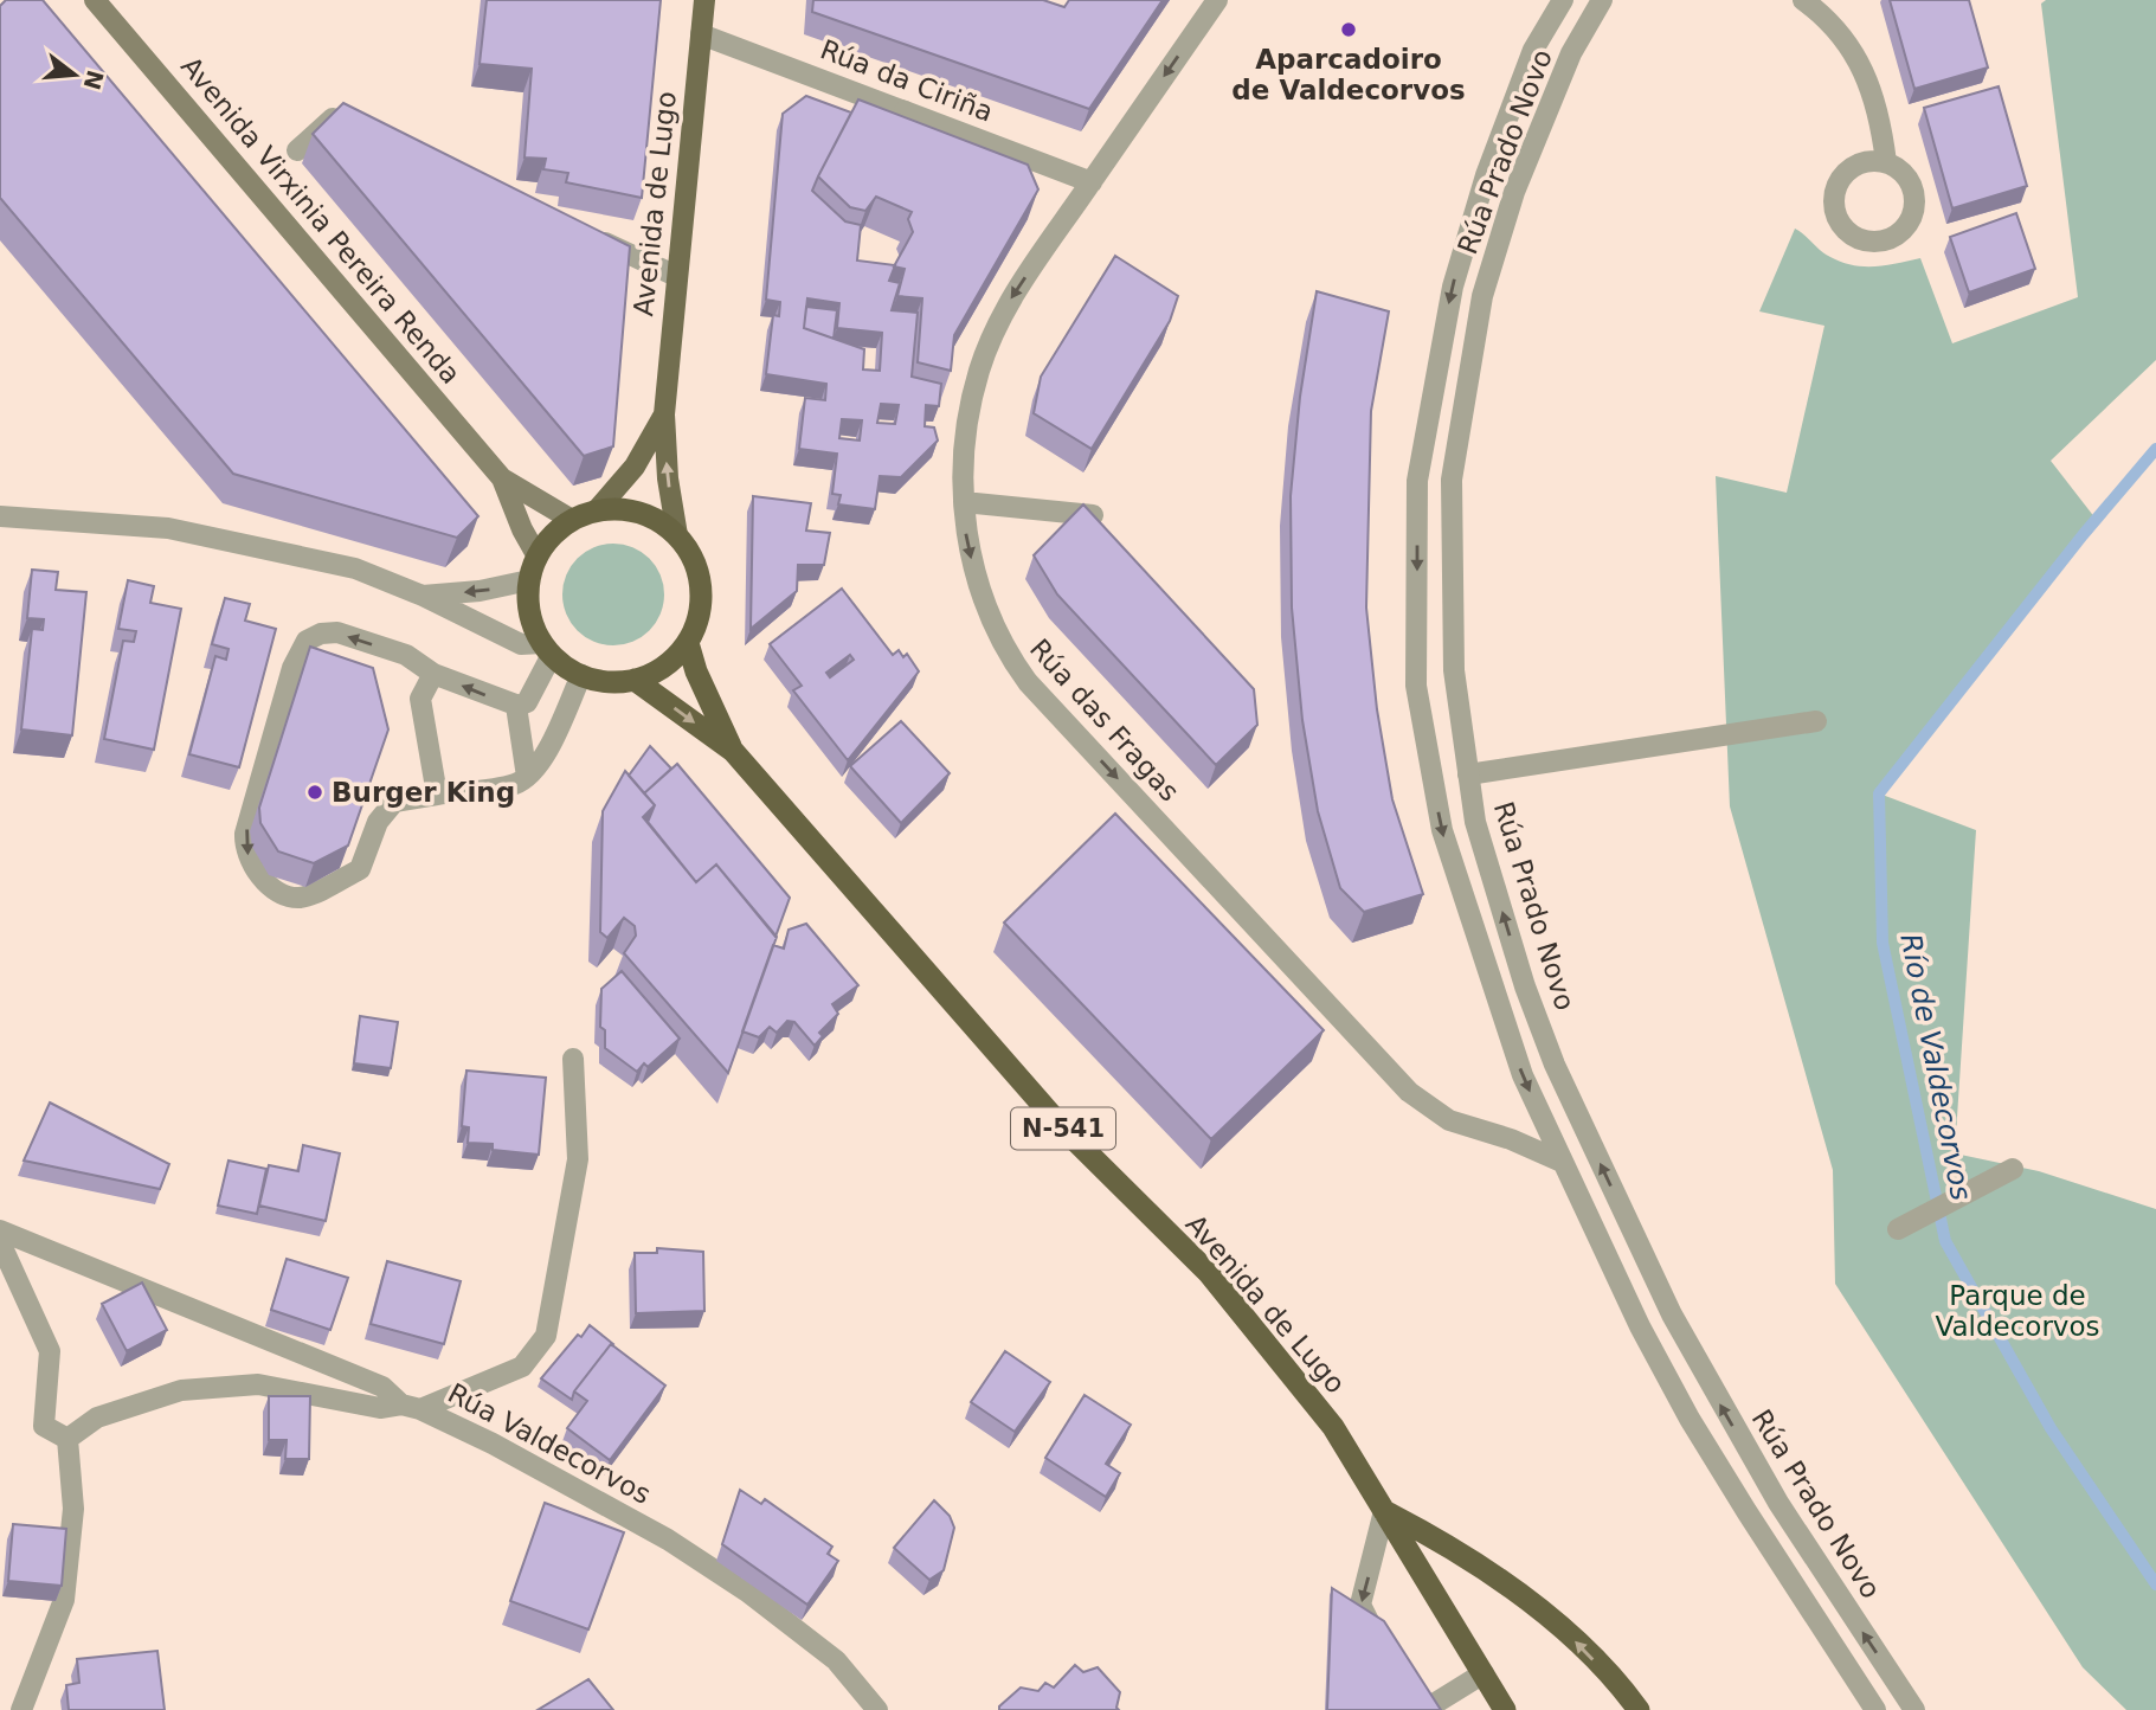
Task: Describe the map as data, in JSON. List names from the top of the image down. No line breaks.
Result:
{"streets":{"highway":["Avenida de Lugo","N-541"],"main road":["Avenida Virxinia Pereira Renda"],"street":["Rúa da Ciriña","Rúa Prado Novo","Rúa das Fragas","Rúa Valdecorvos"]},"crossings":[["Rúa da Ciriña","Avenida de Lugo"],["Rúa da Ciriña","Rúa das Fragas"],["Rúa Prado Novo","Rúa das Fragas"],["Avenida de Lugo","Avenida Virxinia Pereira Renda"]],"one_way":["Rúa das Fragas"],"water":["Río de Valdecorvos"],"parks":["Parque de Valdecorvos"],"places":["Aparcadoiro de Valdecorvos","Burger King"],"north":"right"}
